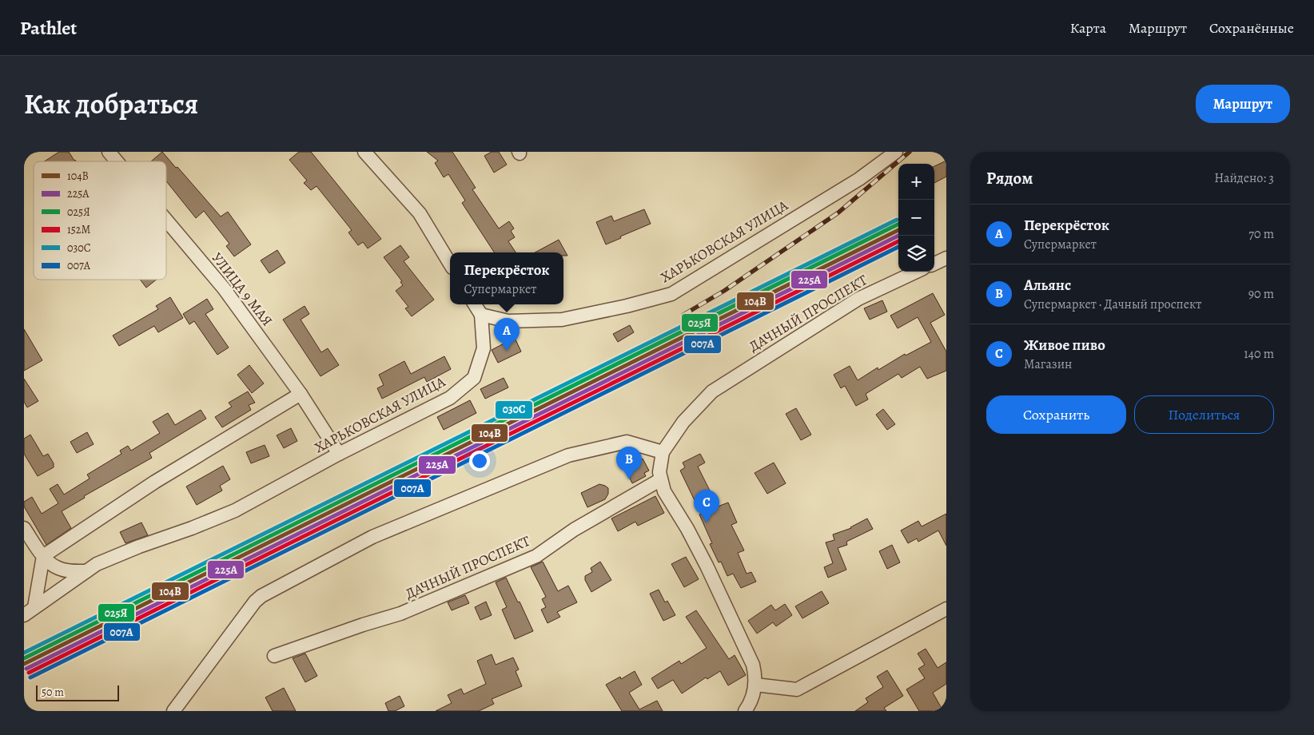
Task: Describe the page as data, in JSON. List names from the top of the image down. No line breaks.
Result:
{"streets":{"street":["ХАРЬКОВСКАЯ УЛИЦА","УЛИЦА 9 МАЯ","ДАЧНЫЙ ПРОСПЕКТ"]},"crossings":[["ХАРЬКОВСКАЯ УЛИЦА","УЛИЦА 9 МАЯ"]],"lines":["transit line 030C","transit line 025Я","transit line 104В","transit line 225А","transit line 152М","transit line 007А"],"legend":["104В","225А","025Я","152М","030C","007А"],"scale_bar":"50 m","page":{"header":"Pathlet","nav":["Карта","Маршрут","Сохранённые"],"title":"Как добраться","buttons":["Маршрут",["Сохранить","Поделиться"]],"heading":["Рядом","Найдено: 3"],"map_buttons":["+","−"],"list":[{"mark":"A","name":"Перекрёсток","note":"Супермаркет","value":"70 m"},{"mark":"B","name":"Альянс","note":"Супермаркет · Дачный проспект","value":"90 m"},{"mark":"C","name":"Живое пиво","note":"Магазин","value":"140 m"}],"popup":["Перекрёсток","Супермаркет"],"pins":["A","B","C"],"scale":"50 m"}}
